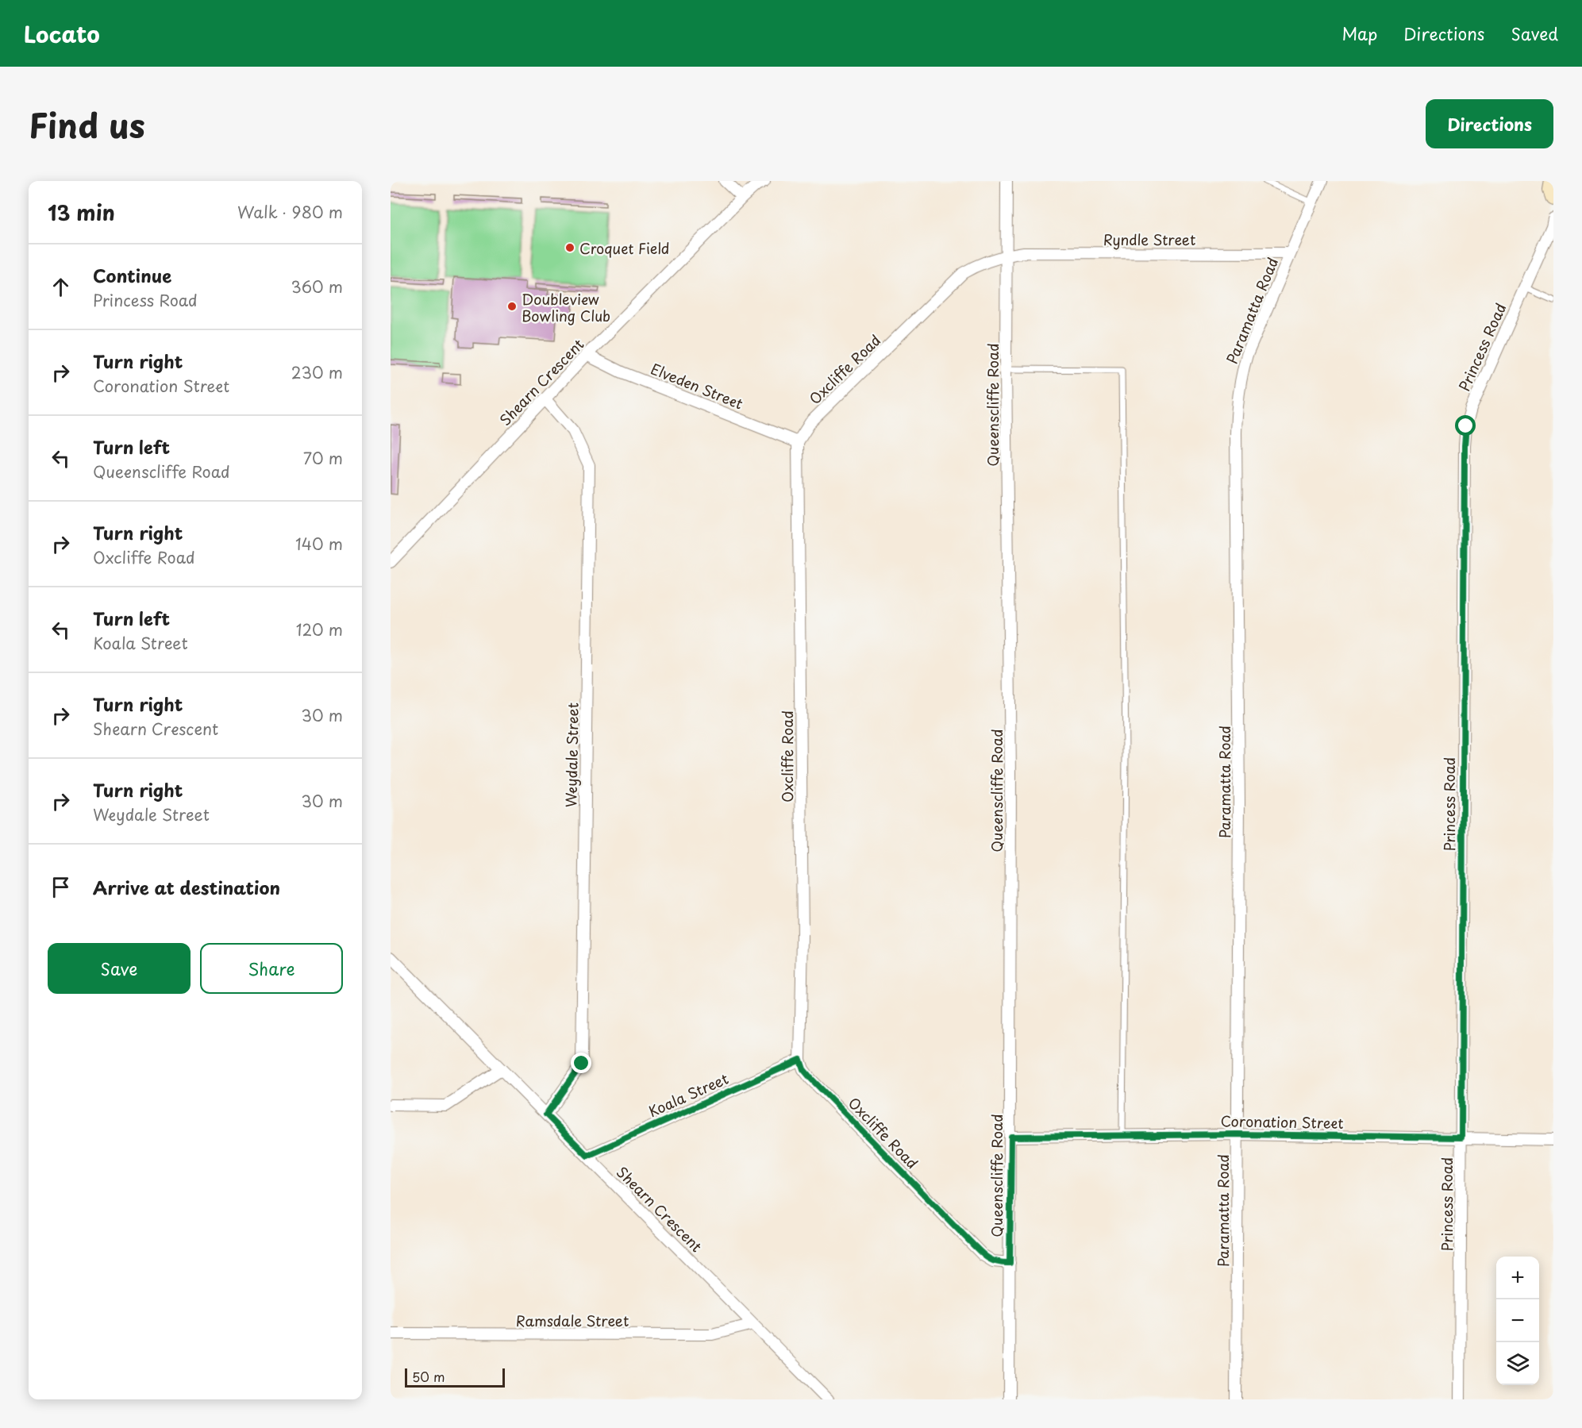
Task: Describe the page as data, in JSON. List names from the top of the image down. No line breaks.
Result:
{"streets":{"street":["Ryndle Street","Paramatta Road","Princess Road","Oxcliffe Road","Shearn Crescent","Elveden Street","Queenscliffe Road","Weydale Street","Koala Street","Coronation Street","Ramsdale Street"]},"crossings":[["Ryndle Street","Paramatta Road"],["Ryndle Street","Oxcliffe Road"],["Ryndle Street","Queenscliffe Road"],["Paramatta Road","Coronation Street"],["Princess Road","Coronation Street"],["Oxcliffe Road","Elveden Street"],["Oxcliffe Road","Queenscliffe Road"],["Oxcliffe Road","Koala Street"],["Shearn Crescent","Elveden Street"],["Shearn Crescent","Weydale Street"],["Shearn Crescent","Koala Street"],["Shearn Crescent","Ramsdale Street"],["Queenscliffe Road","Coronation Street"]],"places":["Croquet Field","Doubleview Bowling Club"],"scale_bar":"50 m","page":{"header":"Locato","nav":["Map","Directions","Saved"],"title":"Find us","buttons":["Directions",["Save","Share"]],"heading":["13 min","Walk · 980 m"],"list":[["Continue","Princess Road","360 m"],["Turn right","Coronation Street","230 m"],["Turn left","Queenscliffe Road","70 m"],["Turn right","Oxcliffe Road","140 m"],["Turn left","Koala Street","120 m"],["Turn right","Shearn Crescent","30 m"],["Turn right","Weydale Street","30 m"],"Arrive at destination"],"map_buttons":["+","−"],"scale":"50 m"}}
